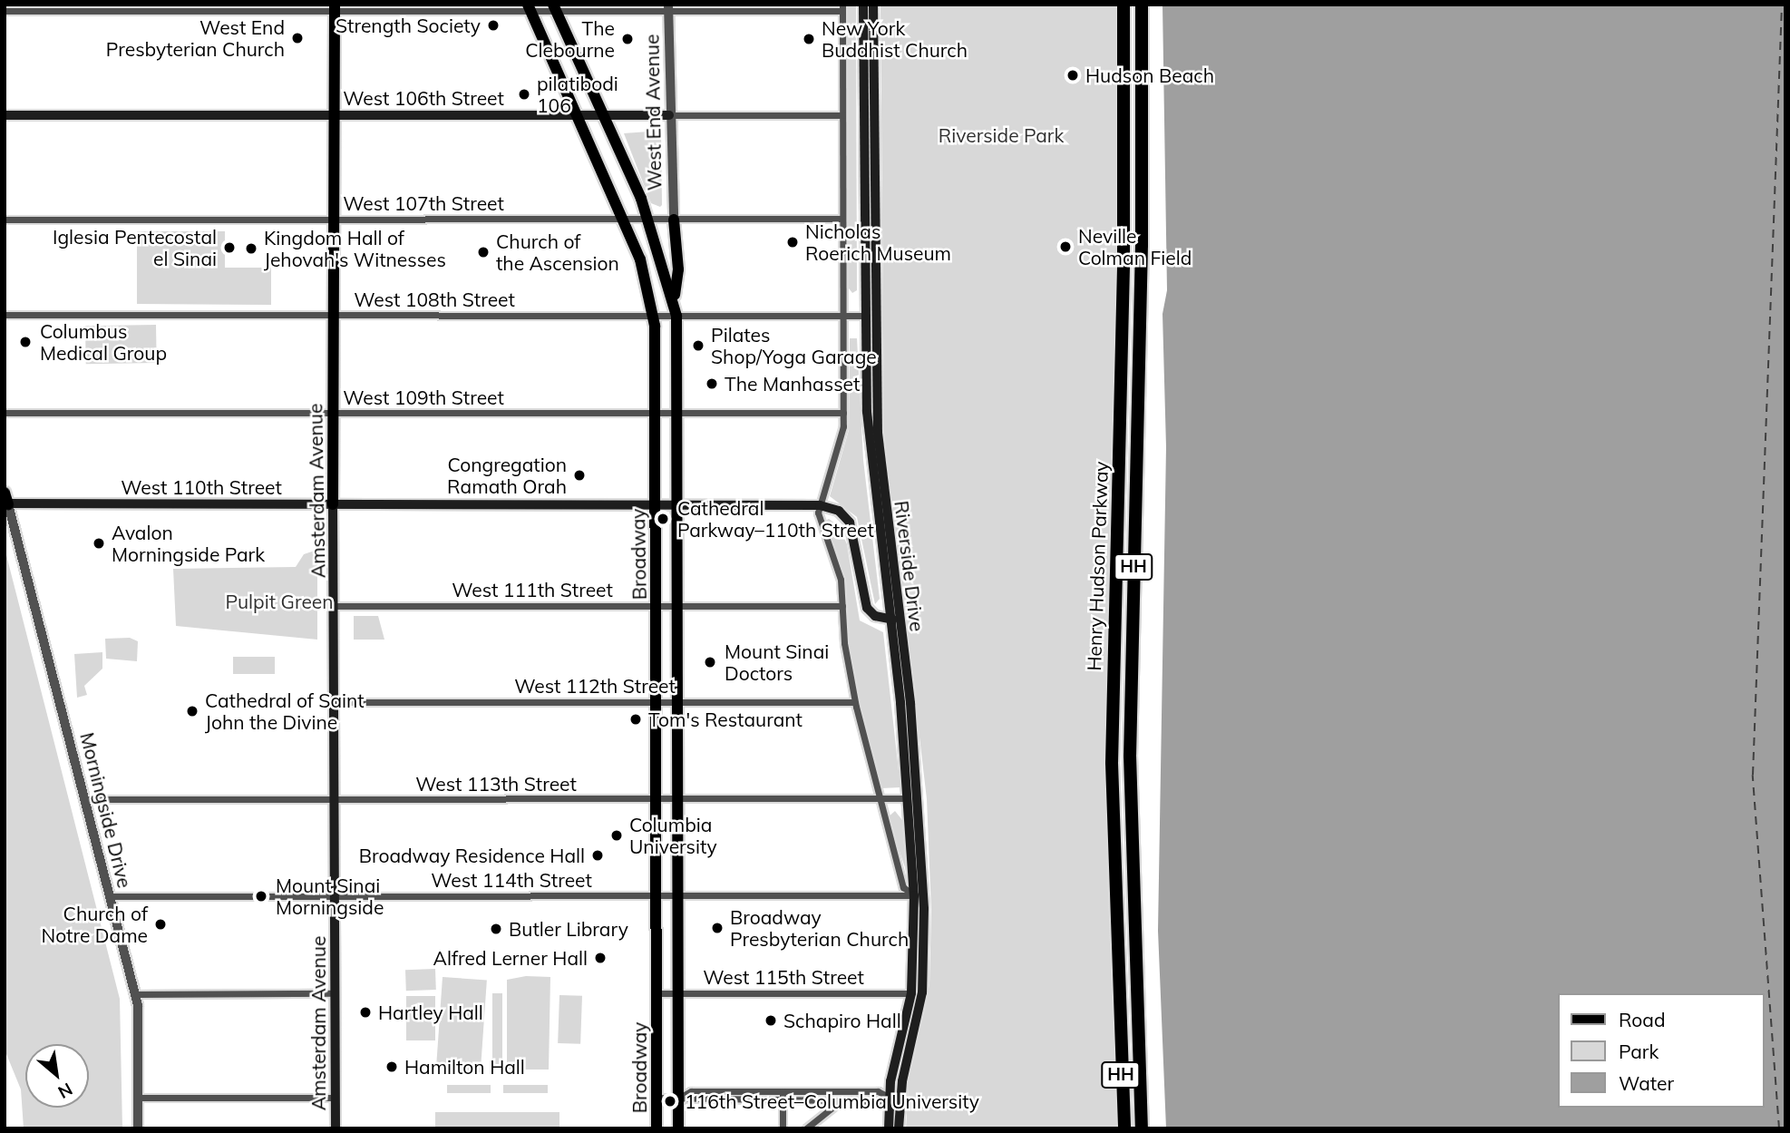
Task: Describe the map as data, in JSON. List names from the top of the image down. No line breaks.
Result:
{"streets":{"highway":["Henry Hudson Parkway","HH"],"main road":["West 106th Street","West 110th Street","Amsterdam Avenue","Broadway","Riverside Drive"],"street":["West End Avenue","West 107th Street","West 108th Street","West 109th Street","West 111th Street","West 112th Street","West 113th Street","Morningside Drive","West 114th Street","West 115th Street"]},"crossings":[["West 106th Street","West End Avenue"],["West 106th Street","Amsterdam Avenue"],["West 106th Street","Broadway"],["West End Avenue","West 107th Street"],["West 107th Street","Amsterdam Avenue"],["West 107th Street","Broadway"],["West 108th Street","Amsterdam Avenue"],["West 108th Street","Broadway"],["West 108th Street","Riverside Drive"],["West 109th Street","Amsterdam Avenue"],["West 109th Street","Broadway"],["West 110th Street","Amsterdam Avenue"],["West 110th Street","Broadway"],["West 110th Street","Riverside Drive"],["West 110th Street","Morningside Drive"],["Amsterdam Avenue","West 111th Street"],["Amsterdam Avenue","West 112th Street"],["Amsterdam Avenue","West 113th Street"],["Amsterdam Avenue","West 114th Street"],["Broadway","West 111th Street"],["Broadway","West 112th Street"],["Broadway","West 113th Street"],["Broadway","West 114th Street"],["Broadway","West 115th Street"],["Riverside Drive","West 113th Street"],["Riverside Drive","West 114th Street"],["Riverside Drive","West 115th Street"],["West 113th Street","Morningside Drive"],["Morningside Drive","West 114th Street"]],"parks":["Riverside Park","Pulpit Green"],"places":["Strength Society","West End Presbyterian Church","The Clebourne","New York Buddhist Church","Hudson Beach","pilatibodi 106","Nicholas Roerich Museum","Neville Colman Field","Iglesia Pentecostal el Sinai","Kingdom Hall of Jehovah's Witnesses","Church of the Ascension","Columbus Medical Group","Pilates Shop/Yoga Garage","The Manhasset","Congregation Ramath Orah","Cathedral Parkway–110th Street","Avalon Morningside Park","Mount Sinai Doctors","Cathedral of Saint John the Divine","Tom's Restaurant","Columbia University","Broadway Residence Hall","Mount Sinai Morningside","Church of Notre Dame","Broadway Presbyterian Church","Butler Library","Alfred Lerner Hall","Hartley Hall","Schapiro Hall","Hamilton Hall","116th Street–Columbia University"],"legend":["Road","Park","Water"],"north":"bottom right"}
